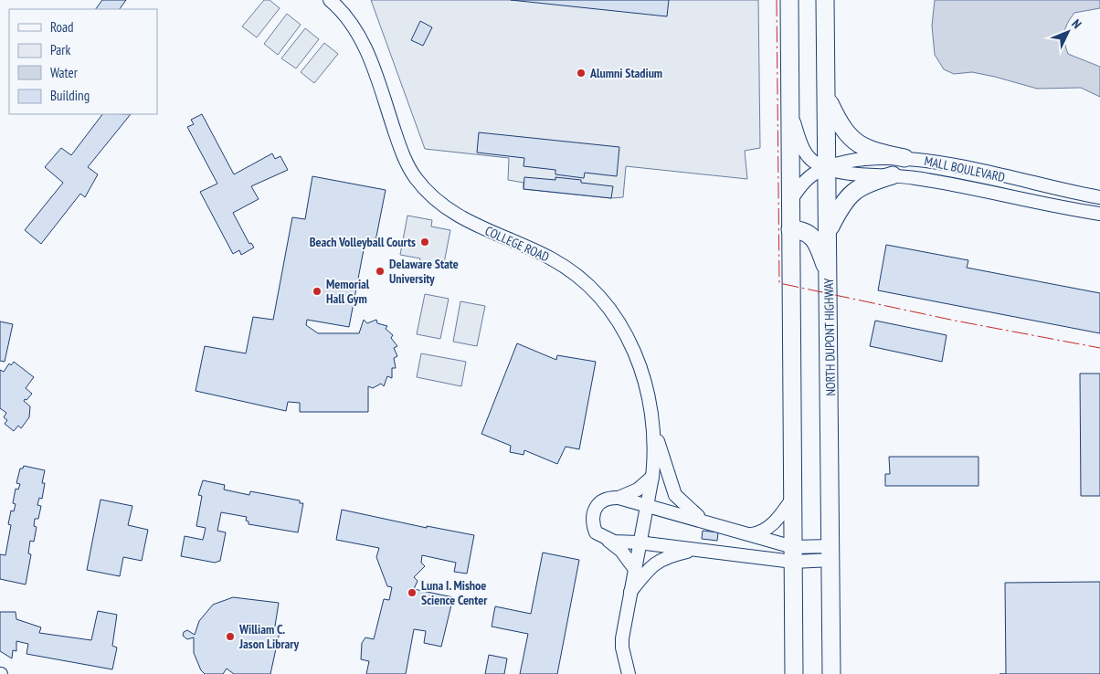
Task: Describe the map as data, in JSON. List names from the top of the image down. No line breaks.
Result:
{"streets":{"highway":["NORTH DUPONT HIGHWAY"],"street":["MALL BOULEVARD","COLLEGE ROAD"]},"crossings":[["MALL BOULEVARD","NORTH DUPONT HIGHWAY"]],"places":["Alumni Stadium","Beach Volleyball Courts","Delaware State University","Memorial Hall Gym","Luna I. Mishoe Science Center","William C. Jason Library"],"legend":["Road","Park","Water","Building"],"north":"top right"}
